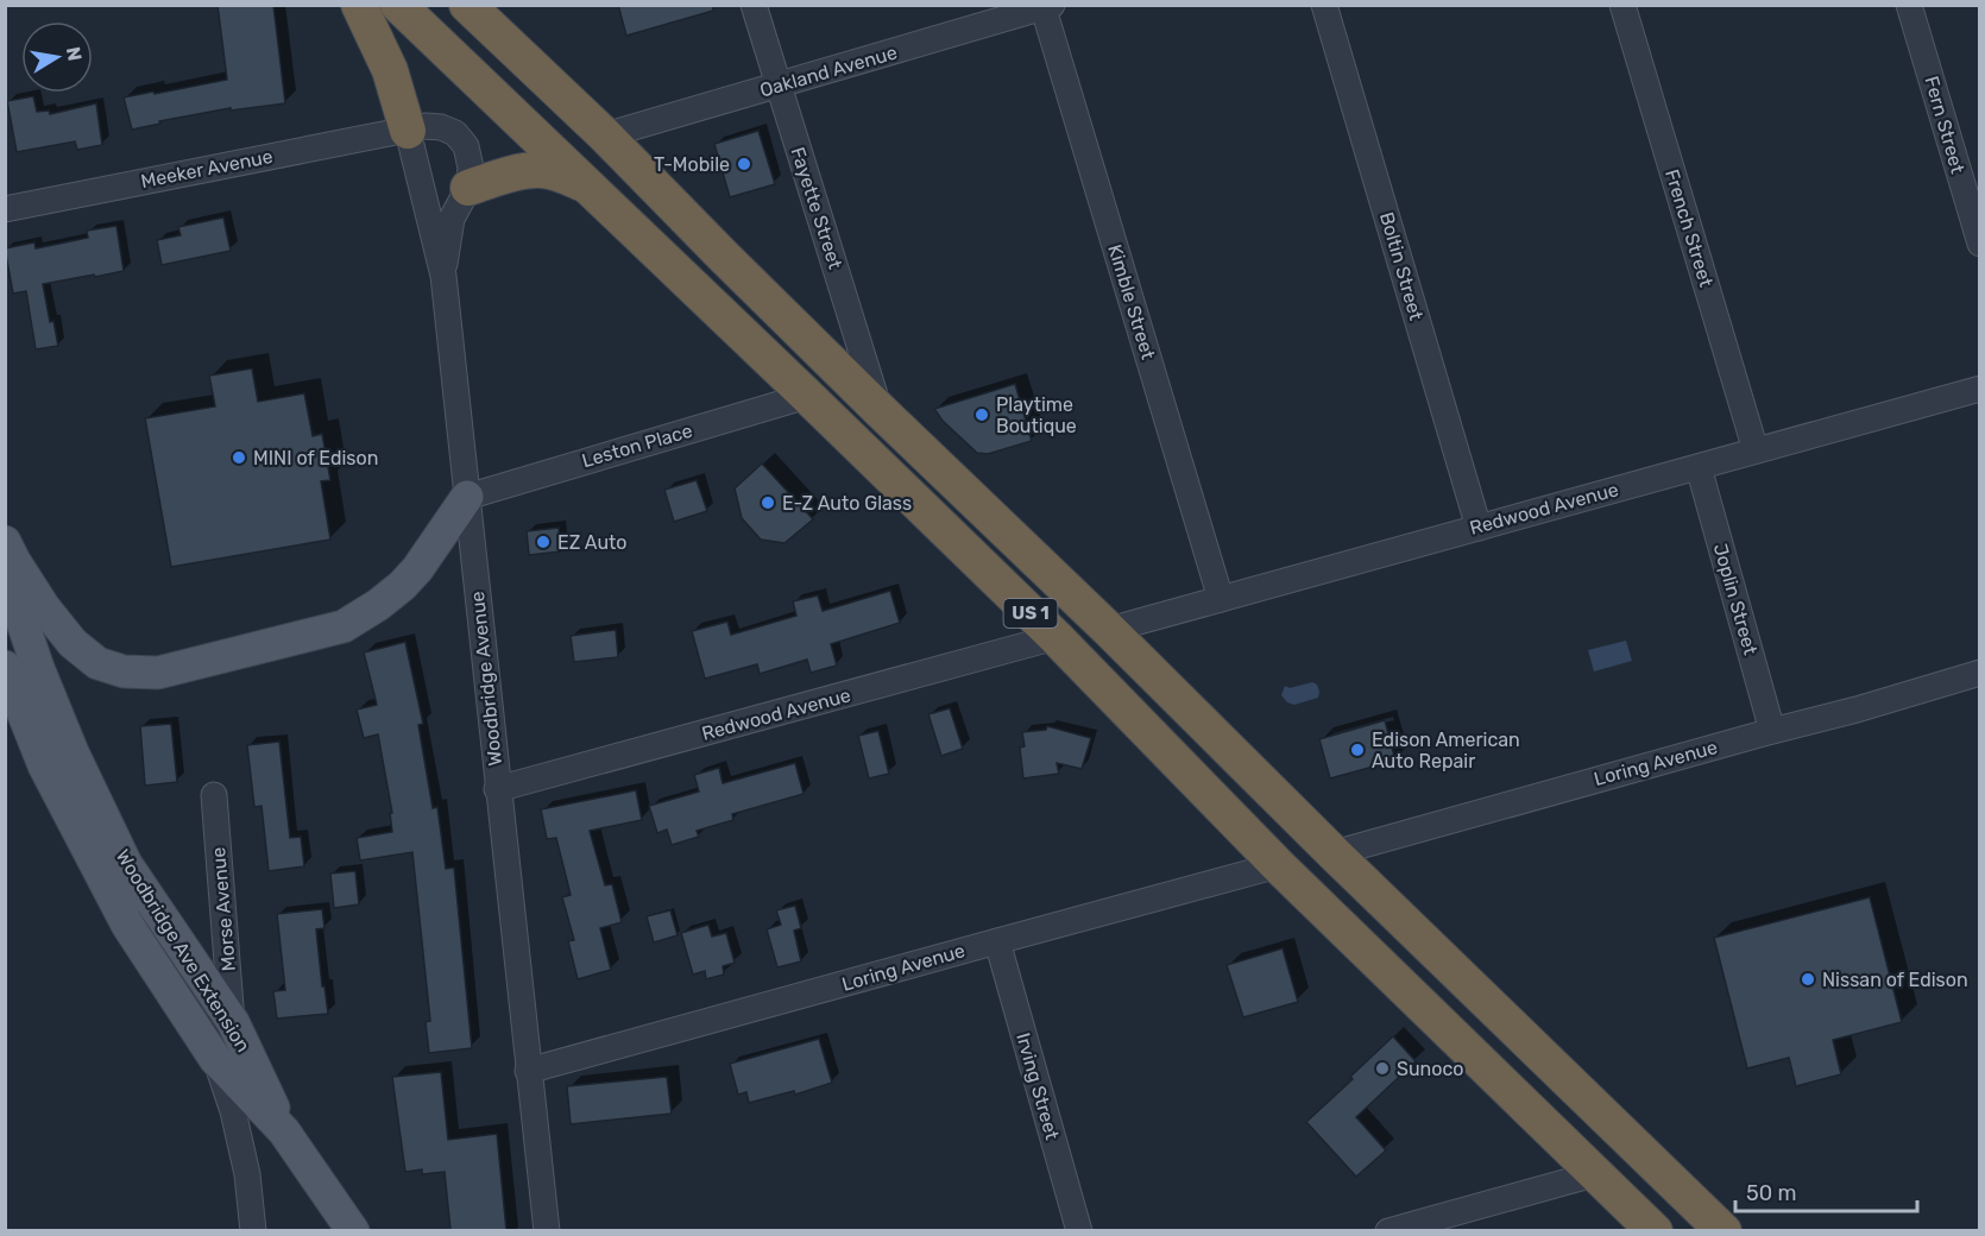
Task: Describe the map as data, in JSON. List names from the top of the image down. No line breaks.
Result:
{"streets":{"highway":["US 1"],"main road":["Woodbridge Ave Extension"],"street":["Oakland Avenue","Fern Street","Meeker Avenue","Fayette Street","French Street","Boltin Street","Kimble Street","Leston Place","Redwood Avenue","Joplin Street","Woodbridge Avenue","Loring Avenue","Morse Avenue","Irving Street"]},"crossings":[["Oakland Avenue","Fayette Street"],["Oakland Avenue","Kimble Street"],["Oakland Avenue","US 1"],["Meeker Avenue","Woodbridge Avenue"],["Fayette Street","US 1"],["French Street","Redwood Avenue"],["Boltin Street","Redwood Avenue"],["Kimble Street","Redwood Avenue"],["Leston Place","US 1"],["Leston Place","Woodbridge Avenue"],["Redwood Avenue","Joplin Street"],["Redwood Avenue","US 1"],["Redwood Avenue","Woodbridge Avenue"],["Joplin Street","Loring Avenue"],["US 1","Loring Avenue"],["Woodbridge Avenue","Loring Avenue"],["Loring Avenue","Irving Street"],["Morse Avenue","Woodbridge Ave Extension"]],"places":["T-Mobile","Playtime Boutique","MINI of Edison","E-Z Auto Glass","EZ Auto","Edison American Auto Repair","Nissan of Edison","Sunoco"],"scale_bar":"50 m","north":"right"}
